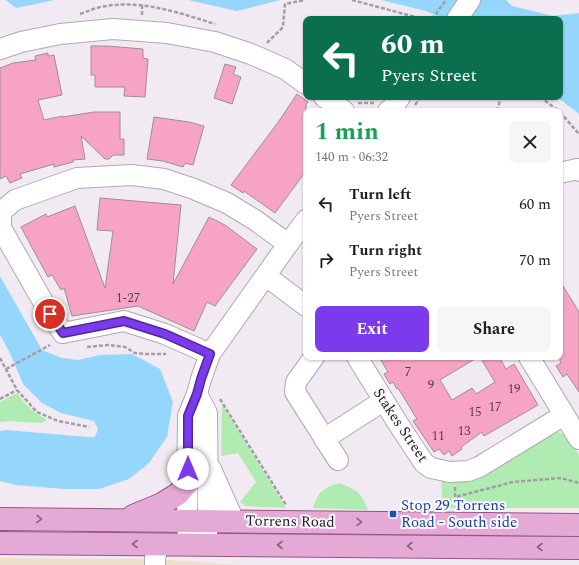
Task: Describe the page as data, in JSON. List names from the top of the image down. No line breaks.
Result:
{"streets":{"main road":["Torrens Road"],"street":["Stakes Street"]},"places":{"transit":["Stop 29 Torrens Road - South side"]},"house_numbers":["1-27","7","9","19","17","15","13","11"],"page":{"turn":["60 m","Pyers Street"],"heading":["1 min","140 m · 06:32"],"list":[{"name":"Turn left","note":"Pyers Street","value":"60 m"},{"name":"Turn right","note":"Pyers Street","value":"70 m"}],"buttons":["Exit","Share"]}}
